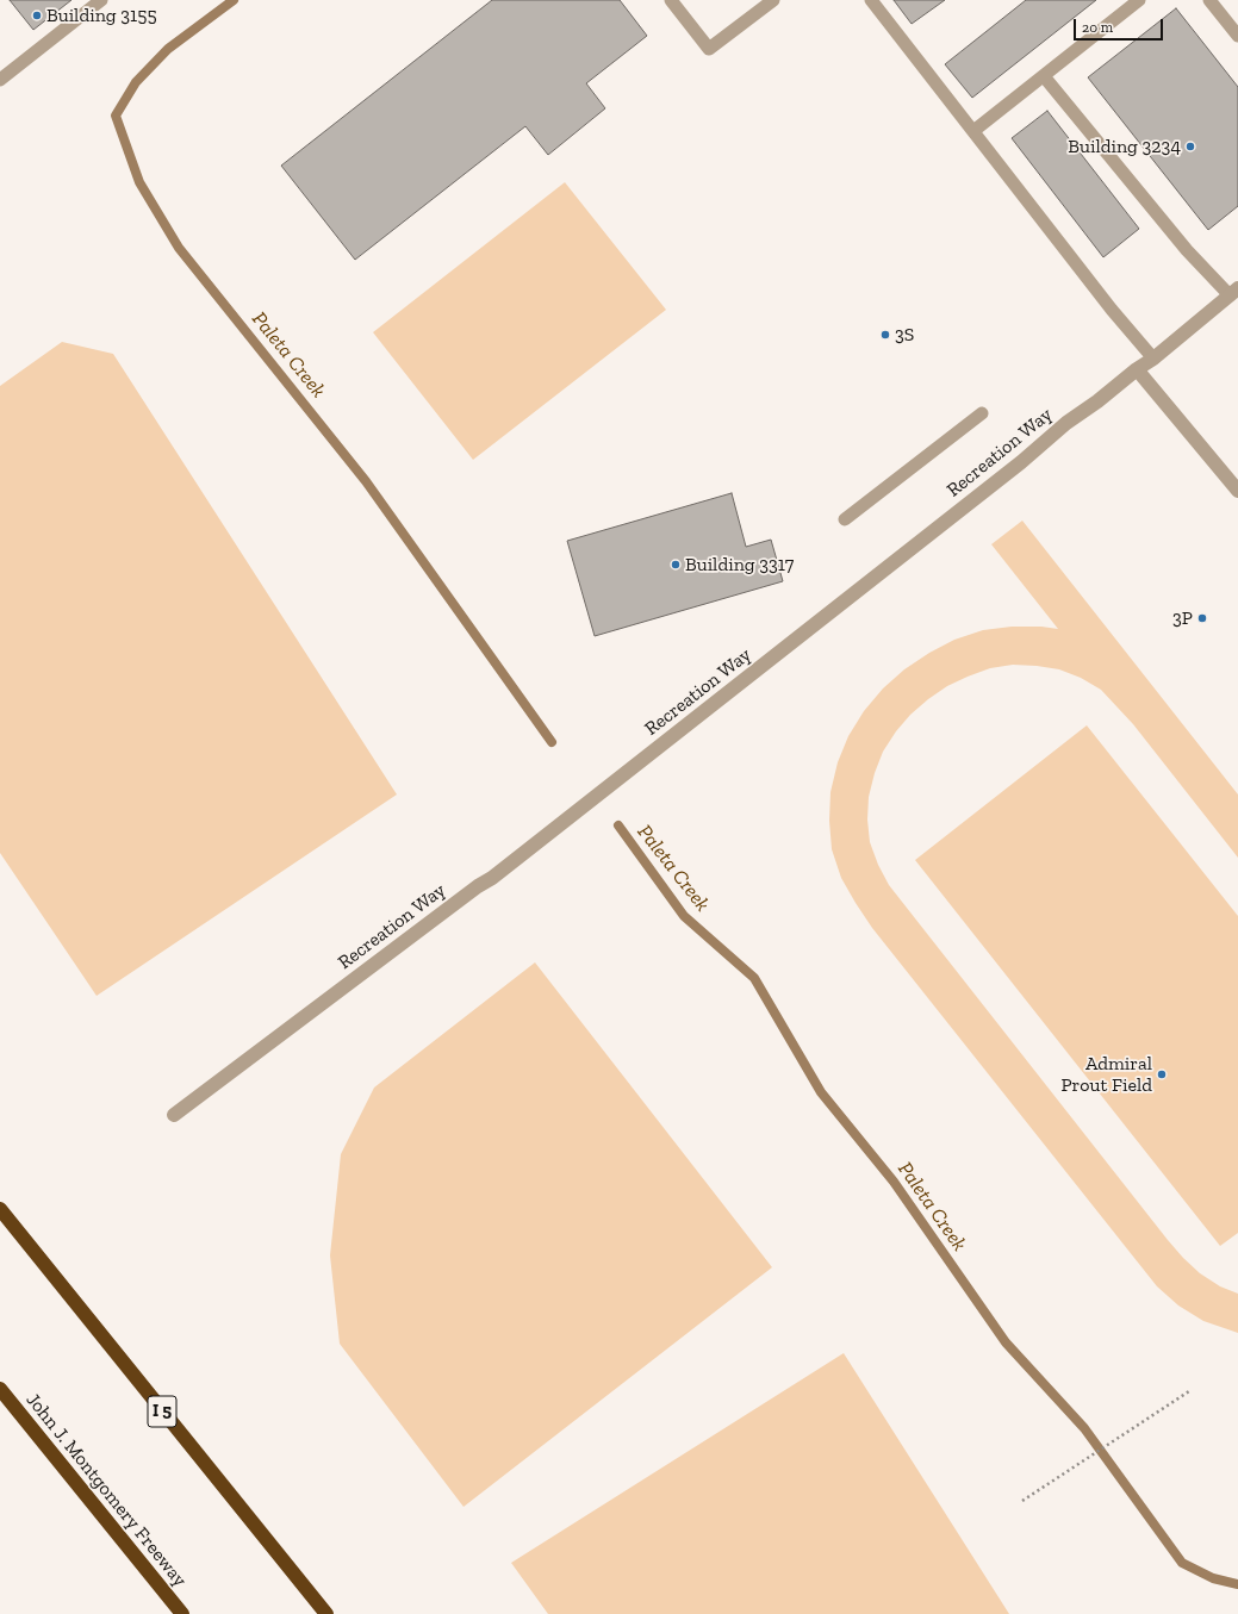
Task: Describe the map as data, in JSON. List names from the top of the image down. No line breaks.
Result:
{"streets":{"highway":["I 5","John J. Montgomery Freeway"],"street":["Recreation Way"]},"water":["Paleta Creek"],"places":["Building 3155","Building 3234","3S","Building 3317","3P","Admiral Prout Field"],"scale_bar":"20 m"}
